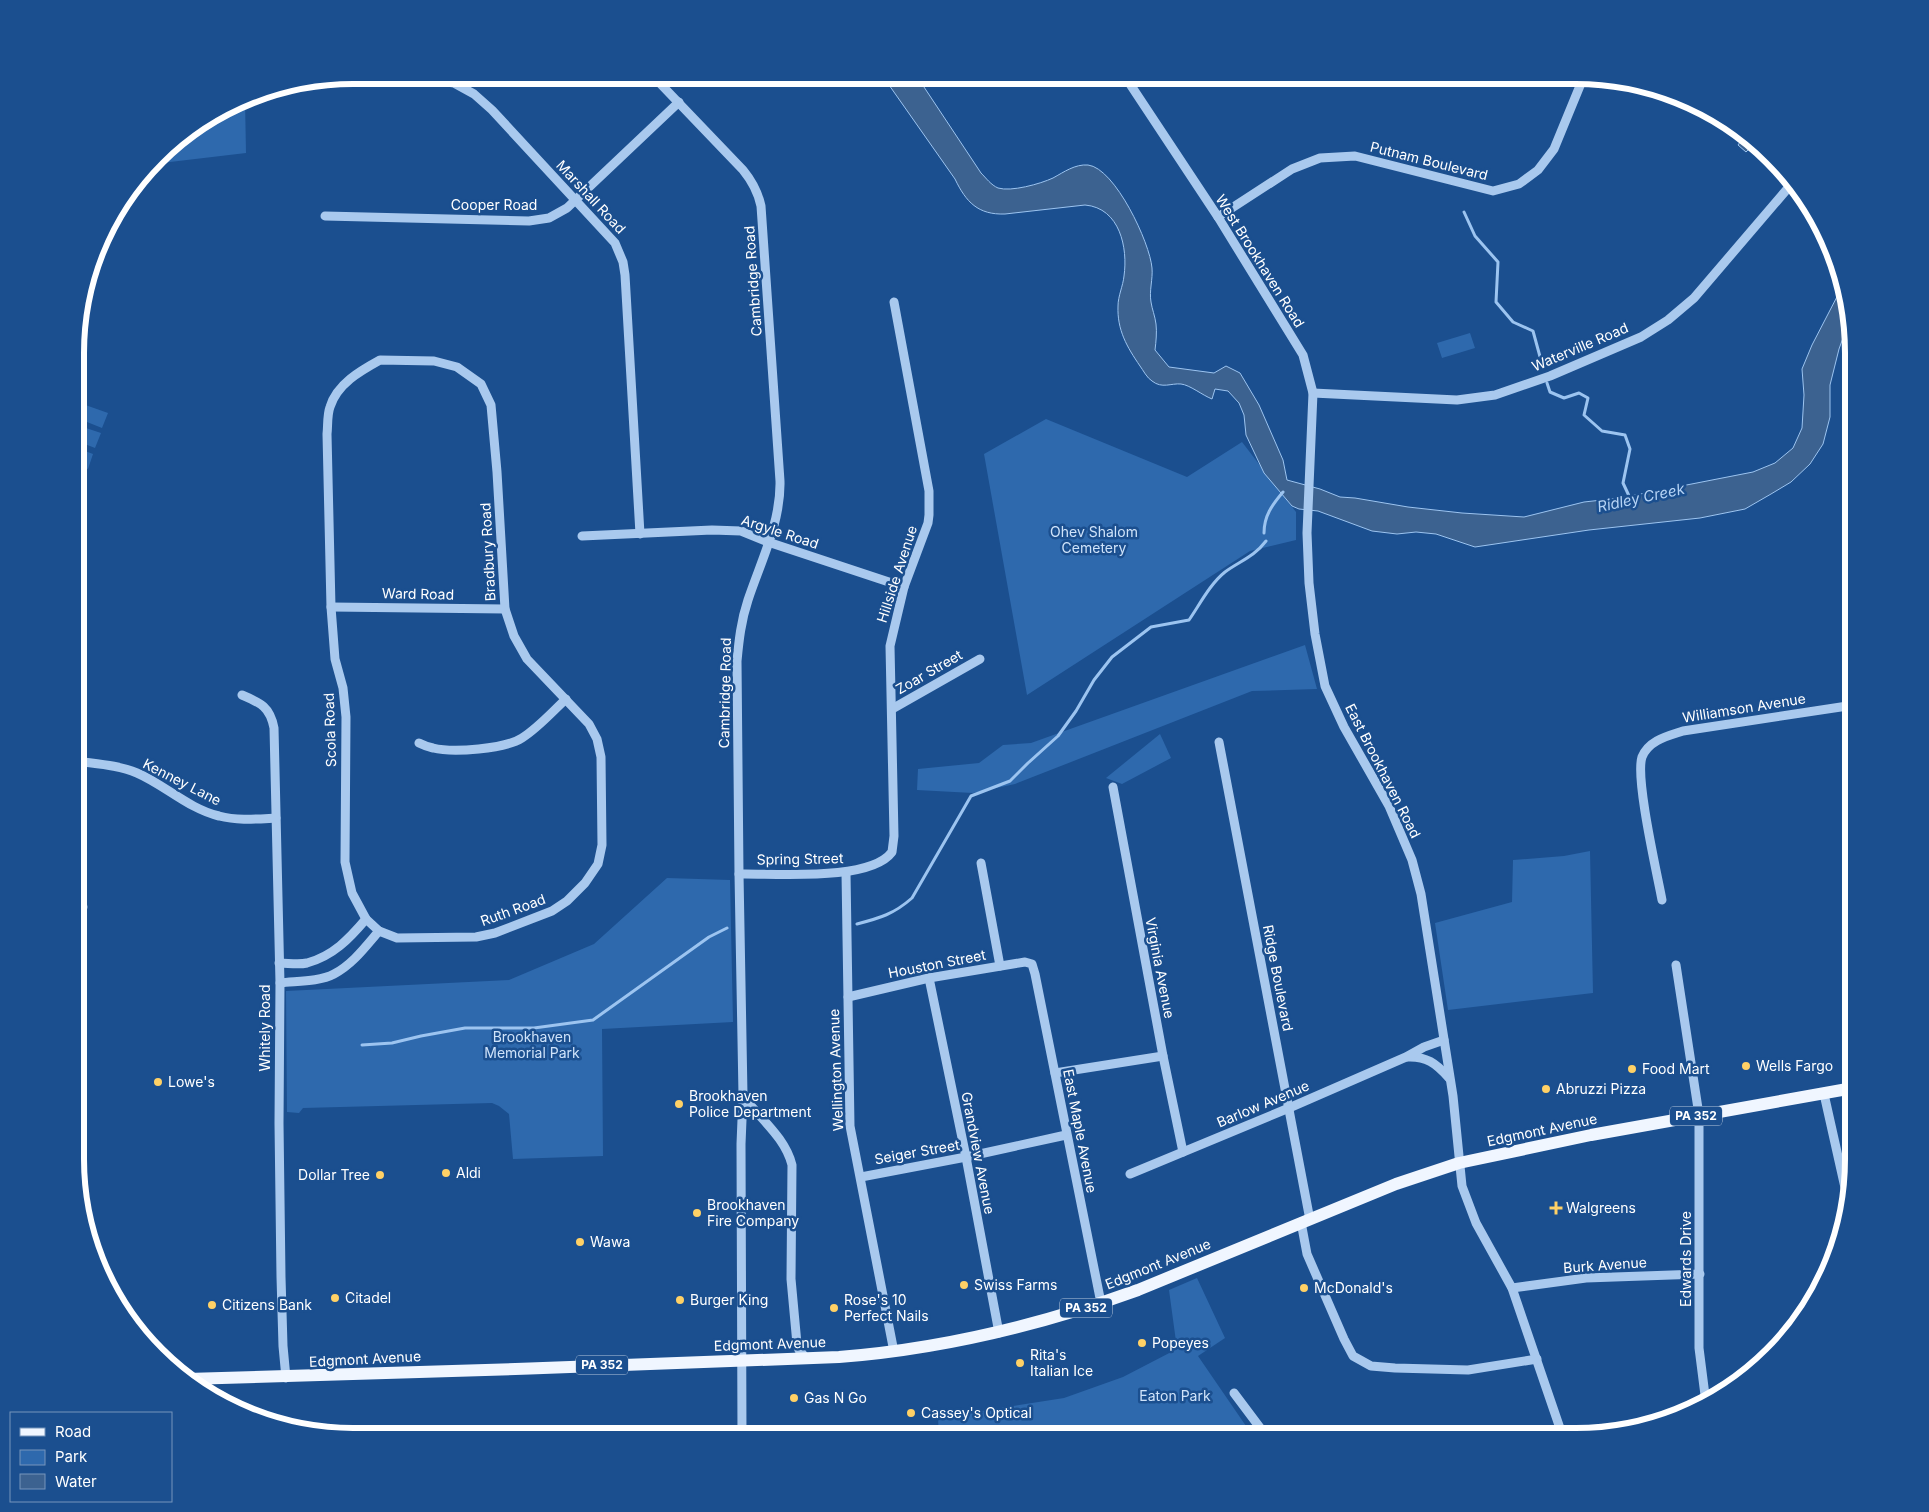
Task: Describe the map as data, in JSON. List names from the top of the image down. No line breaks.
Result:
{"streets":{"main road":["PA 352","Edgmont Avenue"],"street":["Putnam Boulevard","Marshall Road","Cooper Road","West Brookhaven Road","Cambridge Road","Waterville Road","Argyle Road","Bradbury Road","Hillside Avenue","Ward Road","Zoar Street","Williamson Avenue","Scola Road","East Brookhaven Road","Kenney Lane","Spring Street","Ruth Road","Houston Street","Virginia Avenue","Ridge Boulevard","Whitely Road","Wellington Avenue","Barlow Avenue","East Maple Avenue","Seiger Street","Grandview Avenue","Edwards Drive","Burk Avenue"]},"crossings":[["Putnam Boulevard","West Brookhaven Road"],["Marshall Road","Cooper Road"],["Marshall Road","Argyle Road"],["Cooper Road","Cambridge Road"],["West Brookhaven Road","Waterville Road"],["West Brookhaven Road","East Brookhaven Road"],["Cambridge Road","Argyle Road"],["Cambridge Road","Spring Street"],["Cambridge Road","Edgmont Avenue"],["Argyle Road","Hillside Avenue"],["Bradbury Road","Ward Road"],["Bradbury Road","Scola Road"],["Bradbury Road","Ruth Road"],["Hillside Avenue","Zoar Street"],["Hillside Avenue","Spring Street"],["Ward Road","Scola Road"],["Scola Road","Ruth Road"],["East Brookhaven Road","Barlow Avenue"],["East Brookhaven Road","Edgmont Avenue"],["Kenney Lane","Whitely Road"],["Spring Street","Wellington Avenue"],["Houston Street","Wellington Avenue"],["Houston Street","East Maple Avenue"],["Houston Street","Grandview Avenue"],["Virginia Avenue","Barlow Avenue"],["Ridge Boulevard","Barlow Avenue"],["Ridge Boulevard","Edgmont Avenue"],["Whitely Road","Edgmont Avenue"],["Wellington Avenue","Edgmont Avenue"],["Wellington Avenue","Seiger Street"],["Edgmont Avenue","East Maple Avenue"],["Edgmont Avenue","Grandview Avenue"],["Edgmont Avenue","Edwards Drive"],["East Maple Avenue","Seiger Street"],["Seiger Street","Grandview Avenue"],["Edwards Drive","Burk Avenue"]],"water":["Ridley Creek"],"parks":["Ohev Shalom Cemetery","Brookhaven Memorial Park","Eaton Park"],"places":{"other":["Wells Fargo","Food Mart","Lowe's","Abruzzi Pizza","Brookhaven Police Department","Aldi","Dollar Tree","Brookhaven Fire Company","Wawa","Swiss Farms","McDonald's","Citadel","Burger King","Citizens Bank","Rose's 10 Perfect Nails","Popeyes","Rita's Italian Ice","Gas N Go","Cassey's Optical"],"health":["Walgreens"]},"legend":["Road","Park","Water"]}
